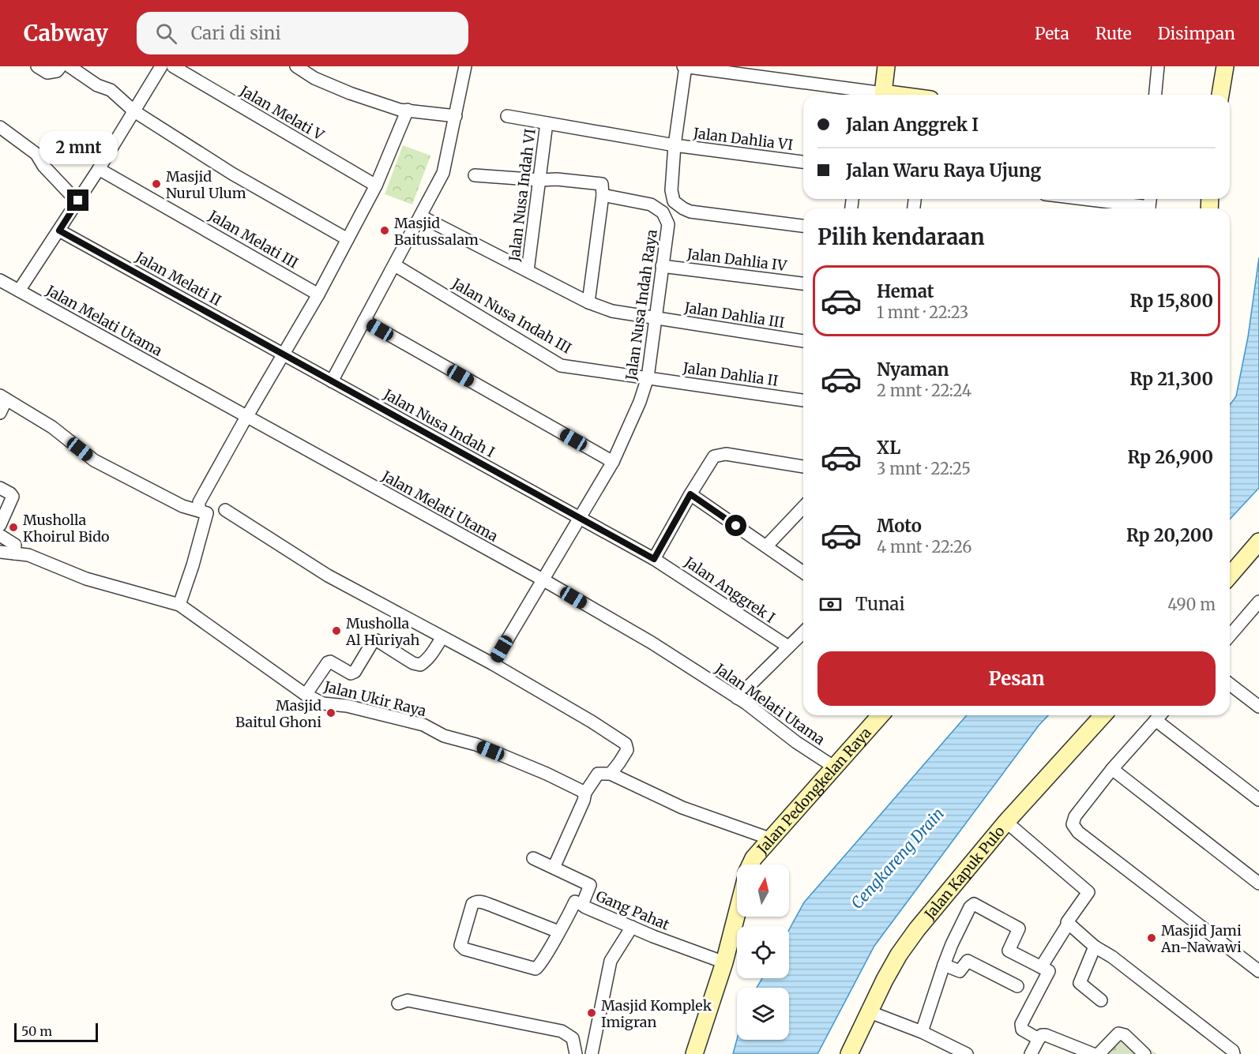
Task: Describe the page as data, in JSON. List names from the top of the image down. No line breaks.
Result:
{"streets":{"main road":["Jalan Pedongkelan Raya","Jalan Kapuk Pulo"],"street":["Jalan Melati V","Jalan Dahlia VI","Jalan Nusa Indah VI","Jalan Melati III","Jalan Dahlia IV","Jalan Melati II","Jalan Nusa Indah Raya","Jalan Dahlia III","Jalan Nusa Indah III","Jalan Melati Utama","Jalan Dahlia II","Jalan Nusa Indah I","Jalan Anggrek I","Jalan Ukir Raya","Gang Pahat"]},"crossings":[["Jalan Dahlia VI","Jalan Nusa Indah VI"],["Jalan Nusa Indah VI","Jalan Dahlia III"],["Jalan Dahlia IV","Jalan Nusa Indah Raya"],["Jalan Melati II","Jalan Nusa Indah I"],["Jalan Nusa Indah Raya","Jalan Dahlia III"],["Jalan Nusa Indah Raya","Jalan Nusa Indah III"],["Jalan Nusa Indah Raya","Jalan Melati Utama"],["Jalan Nusa Indah Raya","Jalan Dahlia II"],["Jalan Nusa Indah Raya","Jalan Nusa Indah I"],["Jalan Nusa Indah Raya","Jalan Anggrek I"],["Jalan Nusa Indah III","Jalan Dahlia II"],["Jalan Melati Utama","Jalan Pedongkelan Raya"],["Jalan Nusa Indah I","Jalan Anggrek I"]],"water":["Cengkareng Drain"],"places":["Masjid Nurul Ulum","Masjid Baitussalam","Musholla Khoirul Bido","Musholla Al Huriyah","Masjid Baitul Ghoni","Masjid Jami An-Nawawi","Masjid Komplek Imigran"],"scale_bar":"50 m","north":"top","page":{"header":"Cabway","search":"Cari di sini","nav":["Peta","Rute","Disimpan"],"banner":["Jalan Anggrek I","Jalan Waru Raya Ujung"],"bubble":"2 mnt","heading":"Pilih kendaraan","list":[{"name":"Hemat","note":"1 mnt · 22:23","value":"Rp 15,800"},{"name":"Nyaman","note":"2 mnt · 22:24","value":"Rp 21,300"},{"name":"XL","note":"3 mnt · 22:25","value":"Rp 26,900"},{"name":"Moto","note":"4 mnt · 22:26","value":"Rp 20,200"}],"pay":["Tunai","490 m"],"buttons":"Pesan","scale":"50 m"}}
